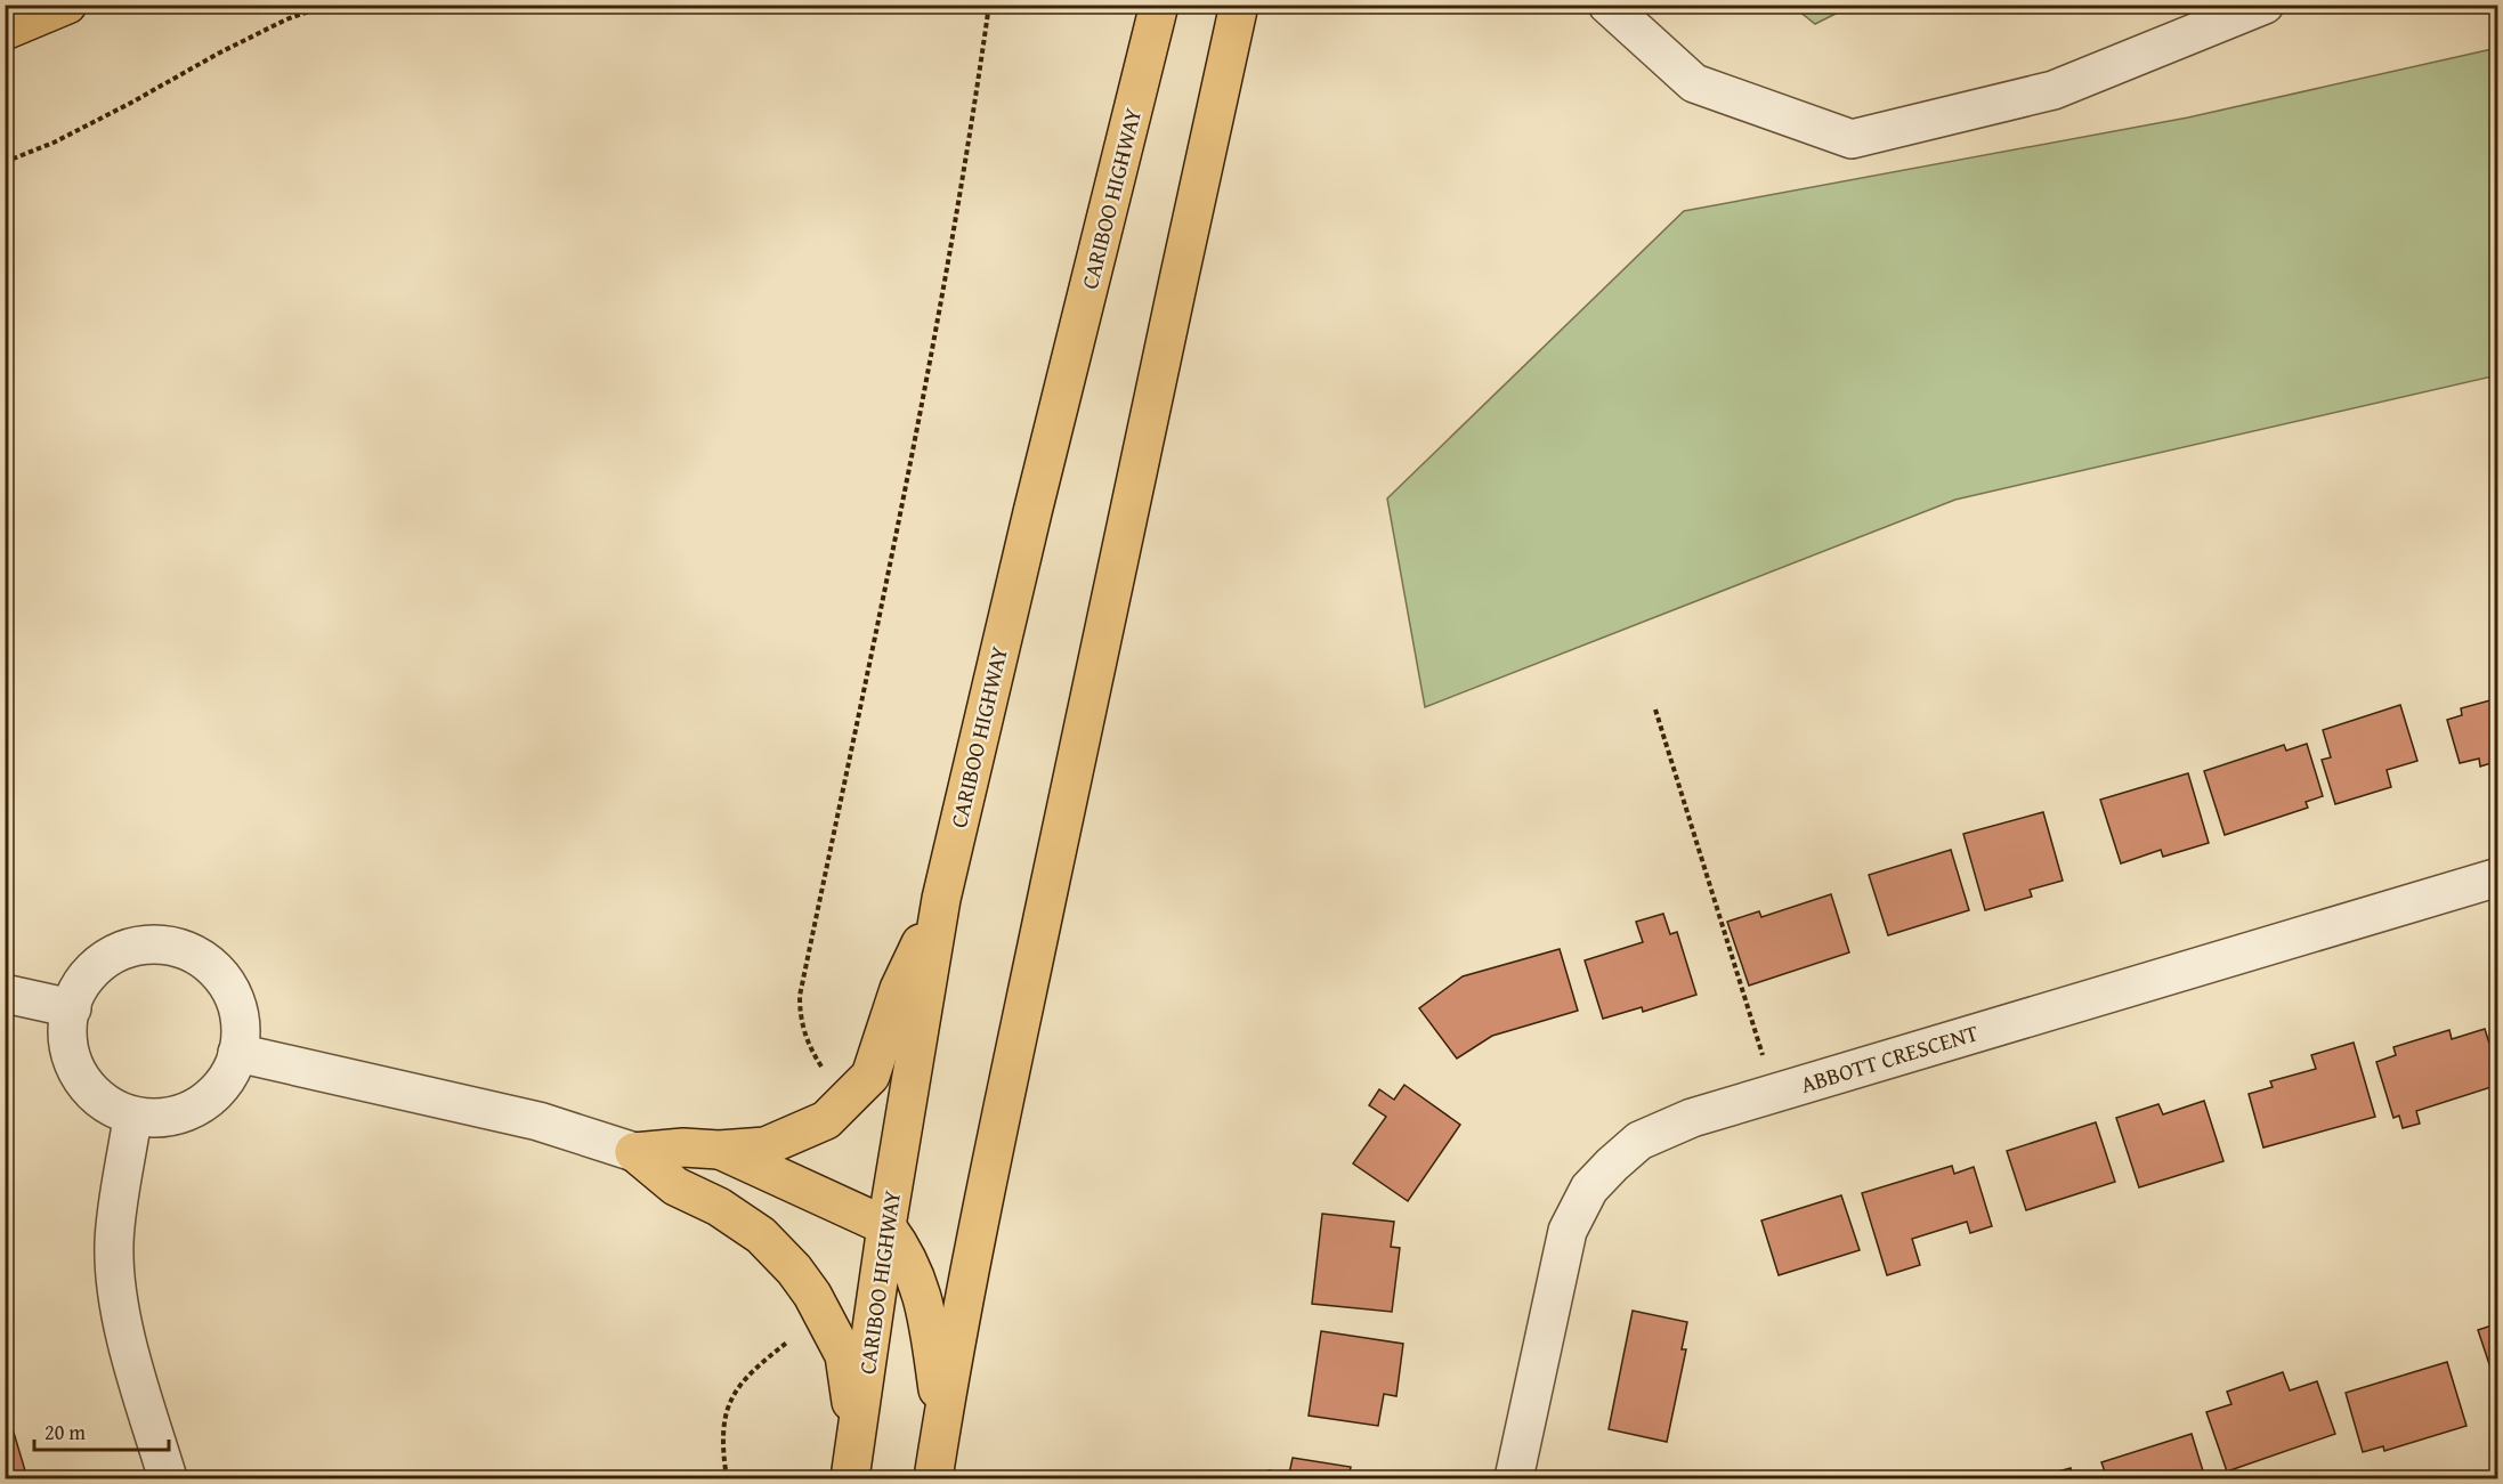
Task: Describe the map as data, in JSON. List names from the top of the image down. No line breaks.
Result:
{"streets":{"highway":["CARIBOO HIGHWAY"],"street":["ABBOTT CRESCENT"]},"scale_bar":"20 m"}
